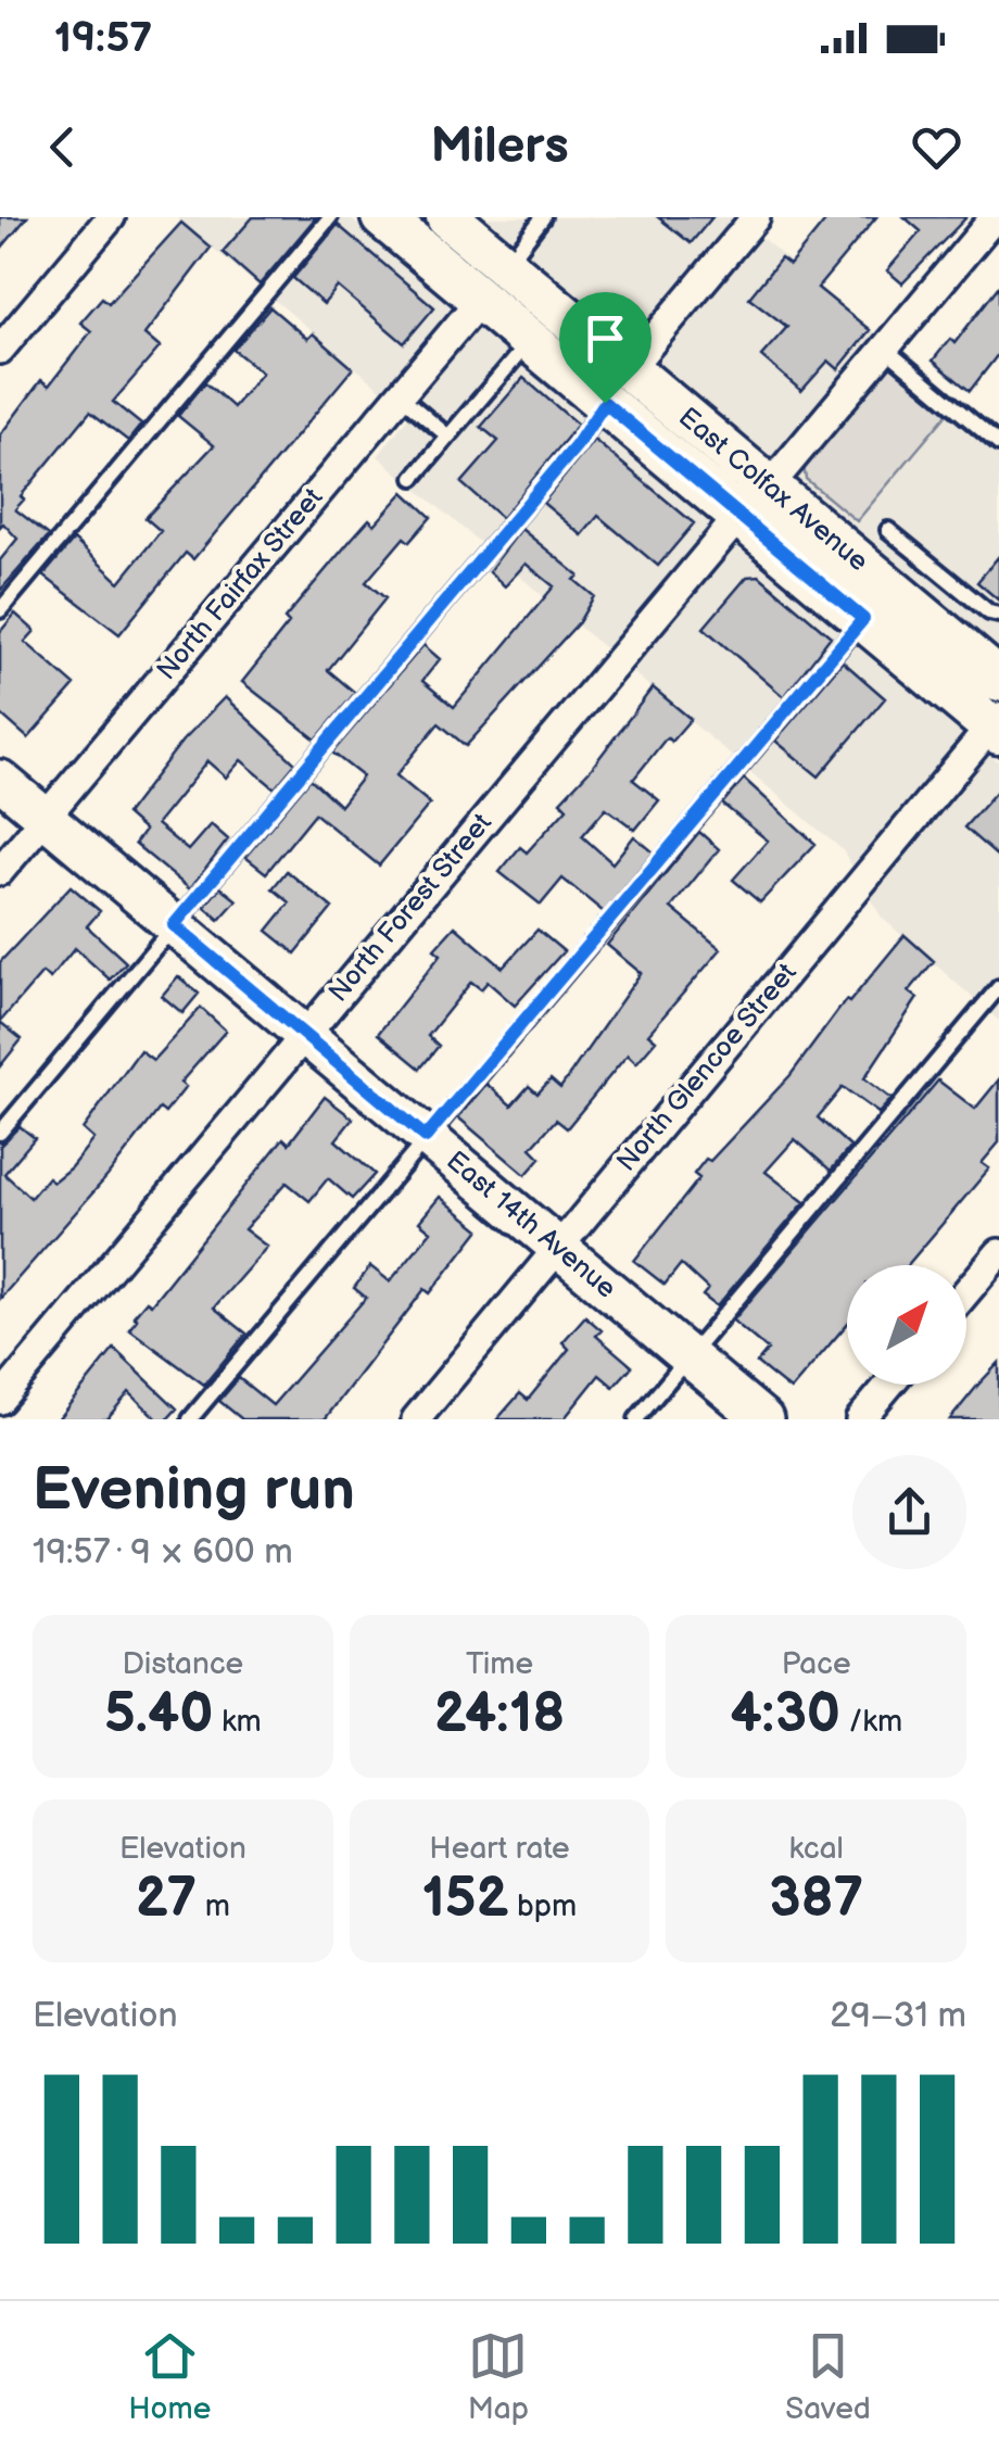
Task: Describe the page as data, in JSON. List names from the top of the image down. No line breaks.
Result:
{"streets":{"main road":["East Colfax Avenue","East 14th Avenue"],"street":["North Fairfax Street","North Forest Street","North Glencoe Street"]},"crossings":[["East Colfax Avenue","North Fairfax Street"],["East Colfax Avenue","North Forest Street"],["East Colfax Avenue","North Glencoe Street"],["North Fairfax Street","East 14th Avenue"],["North Forest Street","East 14th Avenue"],["North Glencoe Street","East 14th Avenue"]],"north":"top right","page":{"status":"19:57","header":"Milers","heading":["Evening run","19:57 · 9 × 600 m"],"stats":[["Distance","5.40 km"],["Time","24:18"],["Pace","4:30 /km"],["Elevation","27 m"],["Heart rate","152 bpm"],["kcal","387"]],"chart":["Elevation","29–31 m"],"tabs":["Home","Map","Saved"]}}
